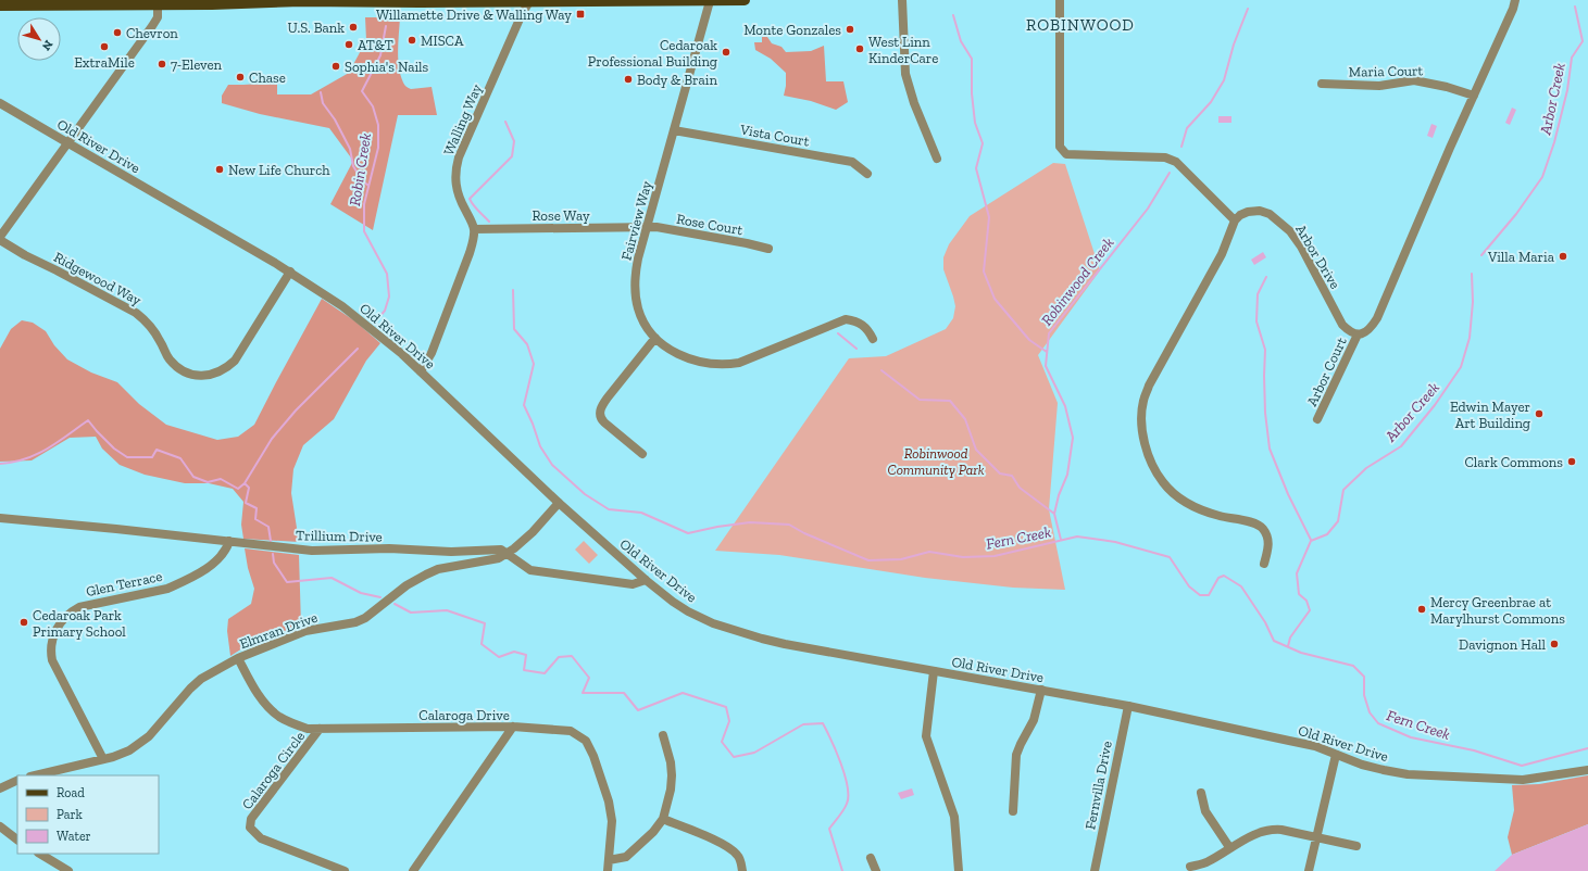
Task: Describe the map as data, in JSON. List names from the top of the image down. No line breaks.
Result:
{"streets":{"street":["Maria Court","Walling Way","Vista Court","Old River Drive","Rose Way","Fairview Way","Rose Court","Arbor Drive","Ridgewood Way","Arbor Court","Trillium Drive","Glen Terrace","Elmran Drive","Calaroga Drive","Calaroga Circle","Fernvilla Drive"]},"crossings":[["Walling Way","Rose Way"],["Vista Court","Fairview Way"],["Old River Drive","Ridgewood Way"],["Old River Drive","Trillium Drive"],["Old River Drive","Elmran Drive"],["Old River Drive","Fernvilla Drive"],["Rose Way","Fairview Way"],["Rose Way","Rose Court"],["Fairview Way","Rose Court"],["Arbor Drive","Arbor Court"],["Trillium Drive","Glen Terrace"],["Trillium Drive","Elmran Drive"],["Glen Terrace","Elmran Drive"],["Elmran Drive","Calaroga Drive"],["Calaroga Drive","Calaroga Circle"]],"districts":["ROBINWOOD"],"water":["Arbor Creek","Robin Creek","Robinwood Creek","Fern Creek"],"parks":["Robinwood Community Park"],"places":{"transit":["Willamette Drive & Walling Way"],"other":["U.S. Bank","Monte Gonzales","Chevron","MISCA","AT&T","ExtraMile","West Linn KinderCare","Cedaroak Professional Building","7-Eleven","Sophia's Nails","Chase","Body & Brain","New Life Church","Villa Maria","Edwin Mayer Art Building","Clark Commons","Mercy Greenbrae at Marylhurst Commons","Cedaroak Park Primary School","Davignon Hall"]},"legend":["Road","Park","Water"],"north":"bottom right"}
